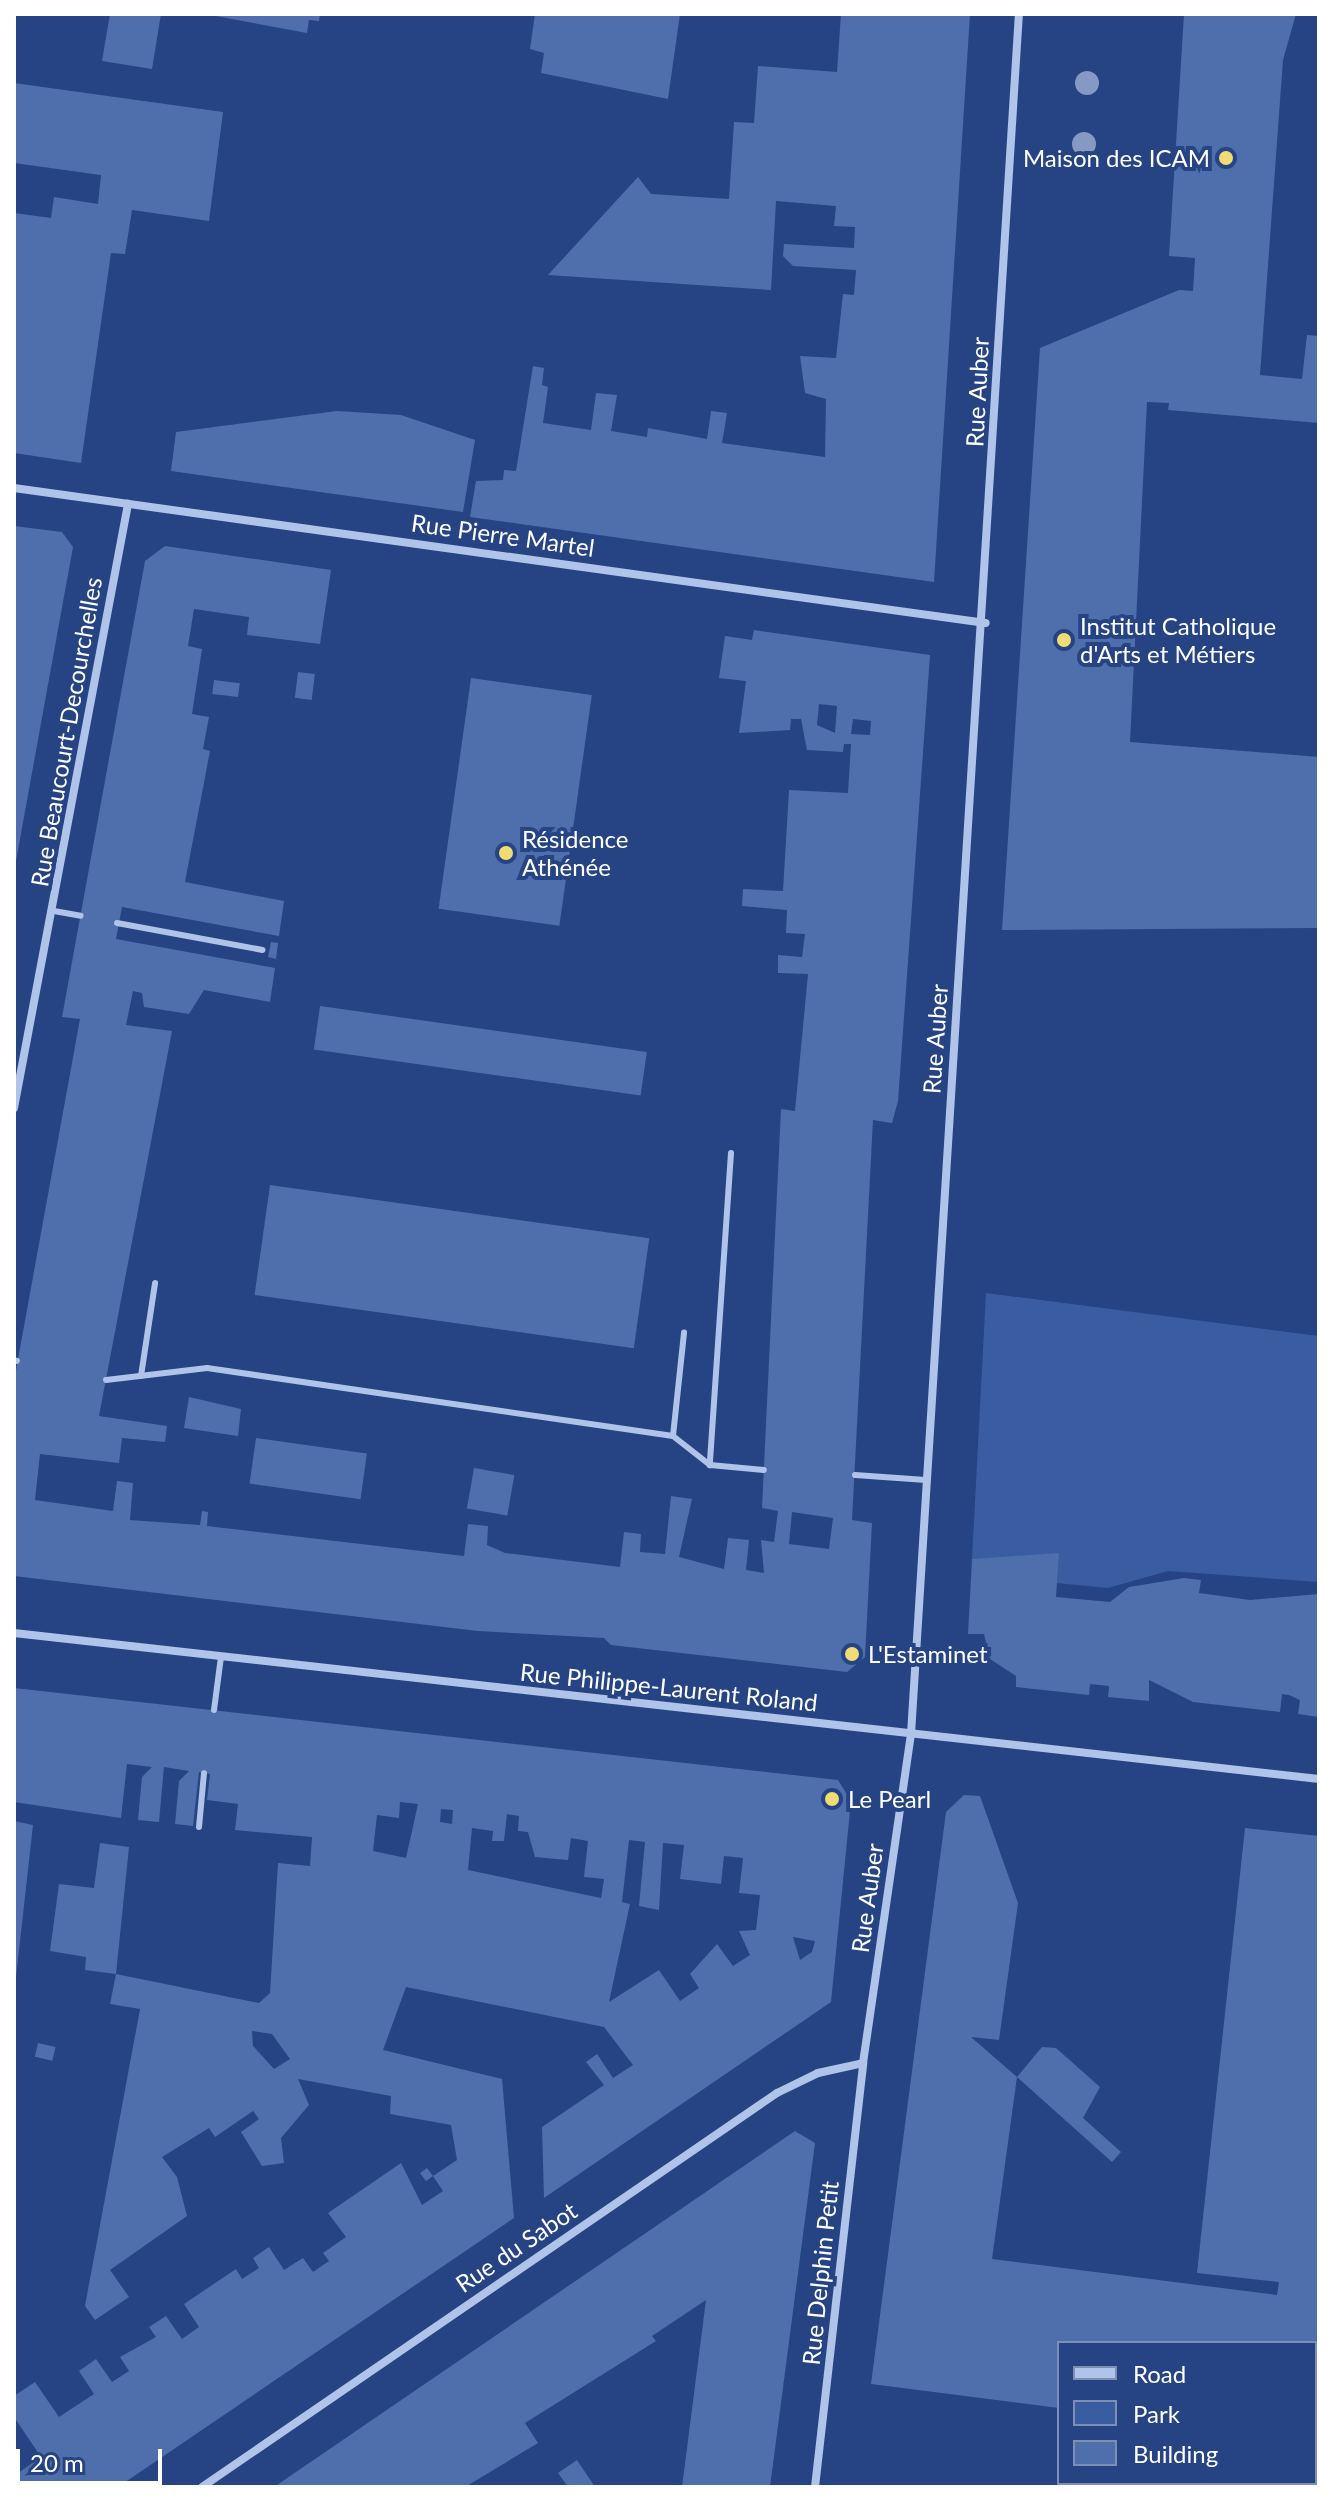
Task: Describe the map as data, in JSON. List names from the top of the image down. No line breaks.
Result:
{"streets":{"street":["Rue Auber","Rue Pierre Martel","Rue Beaucourt-Decourchelles","Rue Philippe-Laurent Roland","Rue du Sabot","Rue Delphin Petit"]},"crossings":[["Rue Auber","Rue Pierre Martel"],["Rue Auber","Rue Philippe-Laurent Roland"],["Rue Auber","Rue du Sabot"],["Rue Auber","Rue Delphin Petit"],["Rue Pierre Martel","Rue Beaucourt-Decourchelles"],["Rue du Sabot","Rue Delphin Petit"]],"places":["Maison des ICAM","Institut Catholique d'Arts et Métiers","Résidence Athénée","L'Estaminet","Le Pearl"],"legend":["Road","Park","Building"],"scale_bar":"20 m"}
